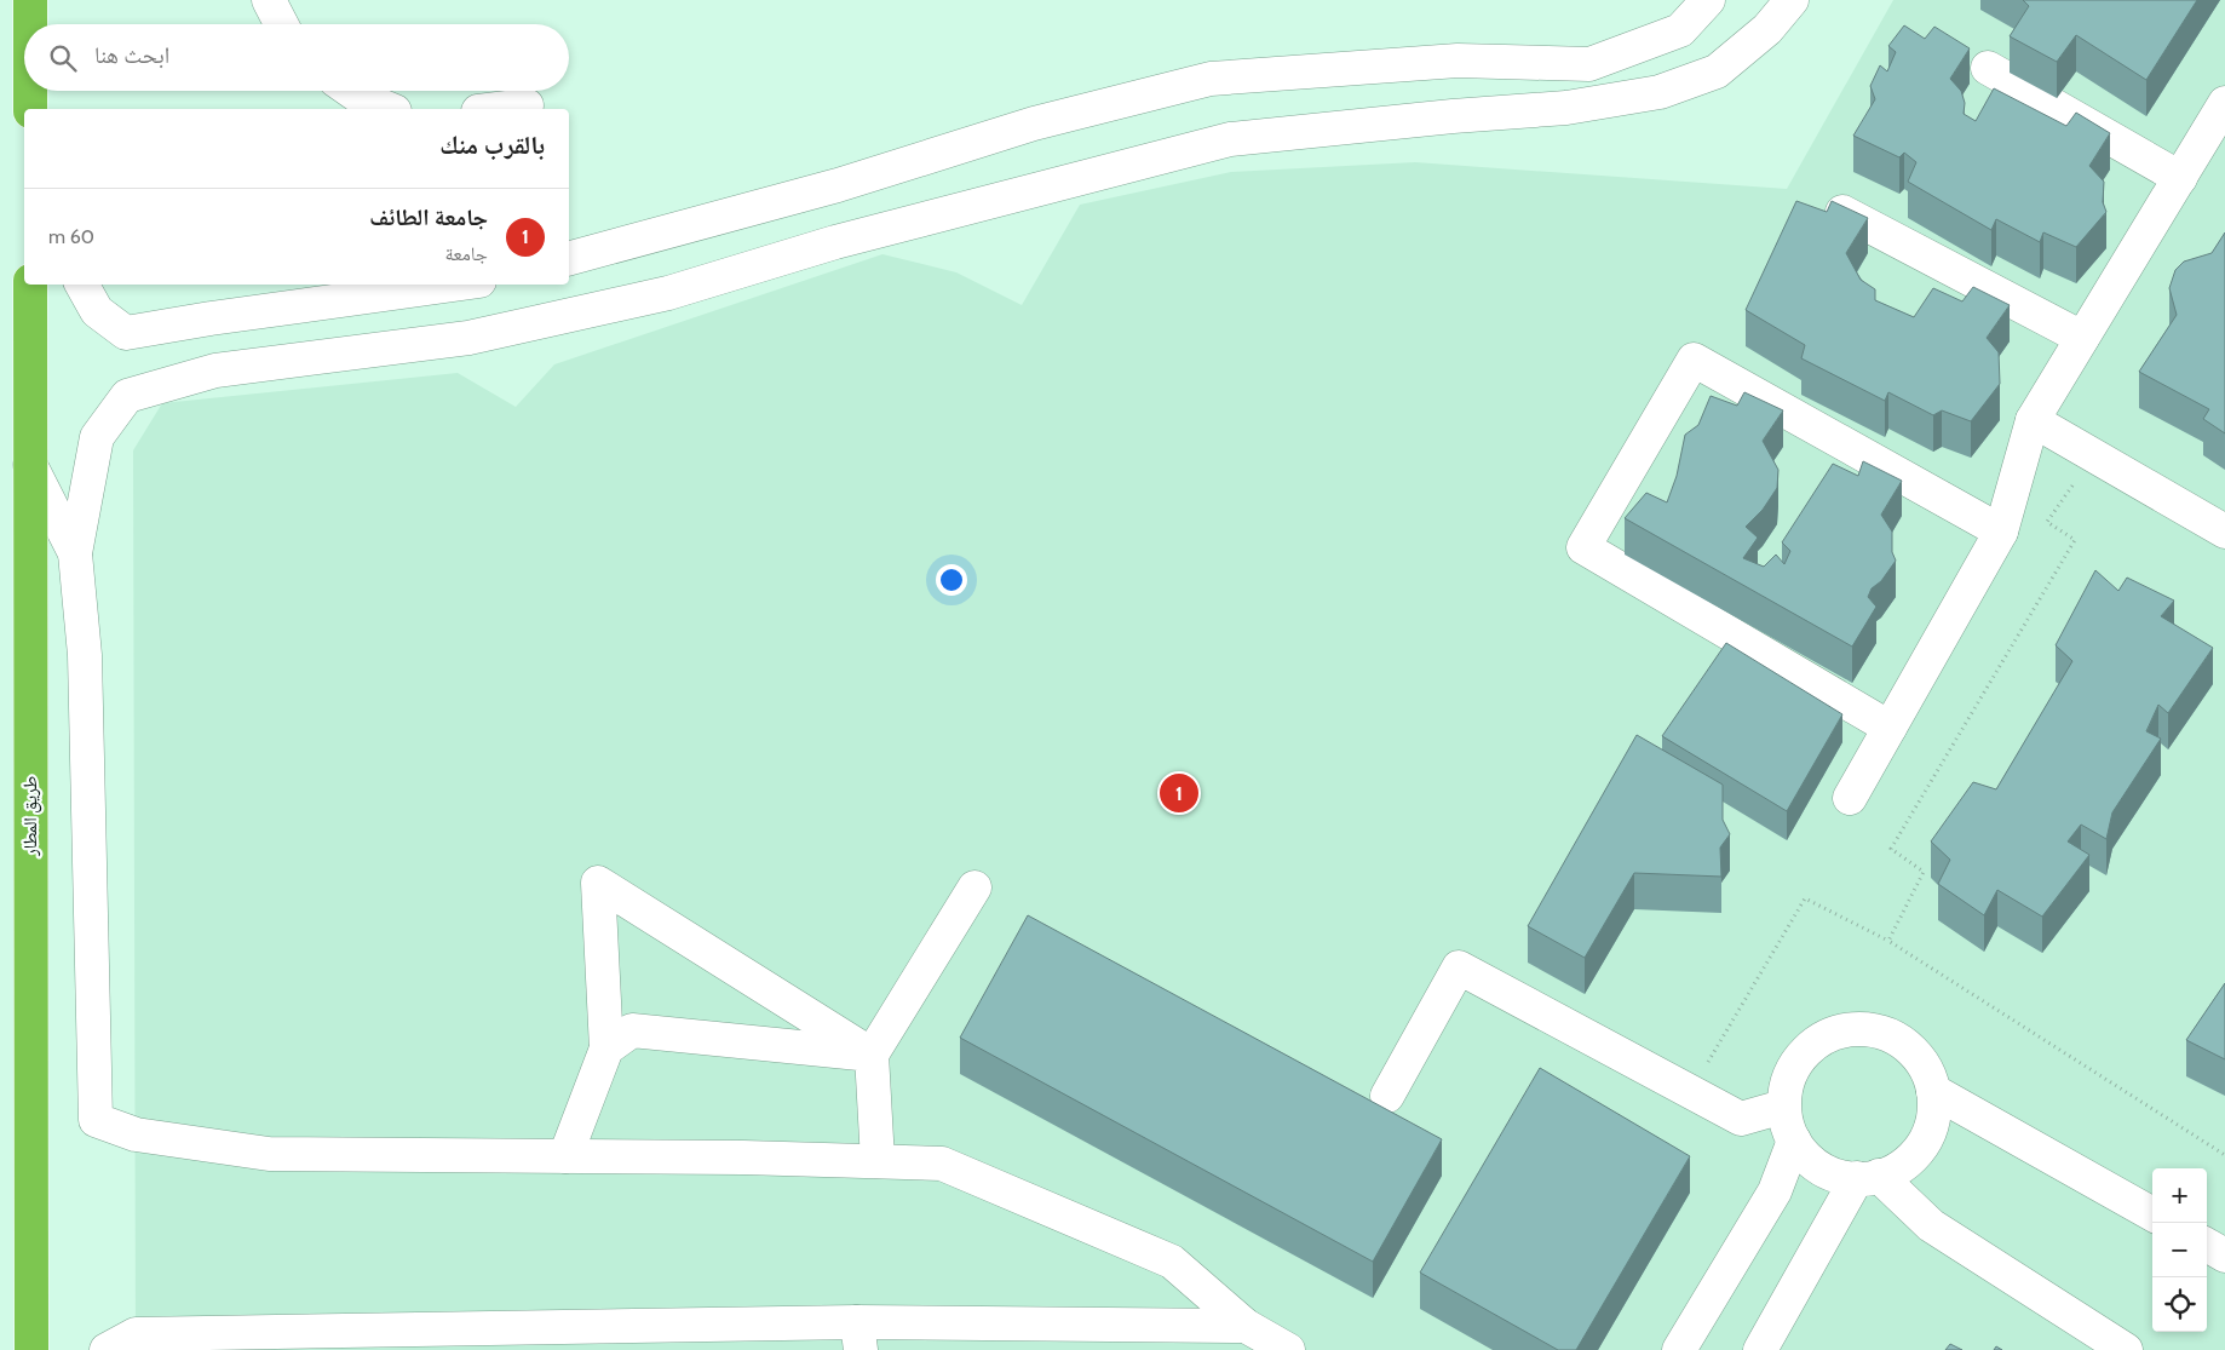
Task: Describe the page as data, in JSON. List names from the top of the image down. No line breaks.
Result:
{"streets":{"highway":["طريق المطار"]},"page":{"search":"ابحث هنا","heading":"بالقرب منك","list":[{"mark":"1","name":"جامعة الطائف","note":"جامعة","value":"60 m"}],"pins":"1","map_buttons":["+","−"]}}
